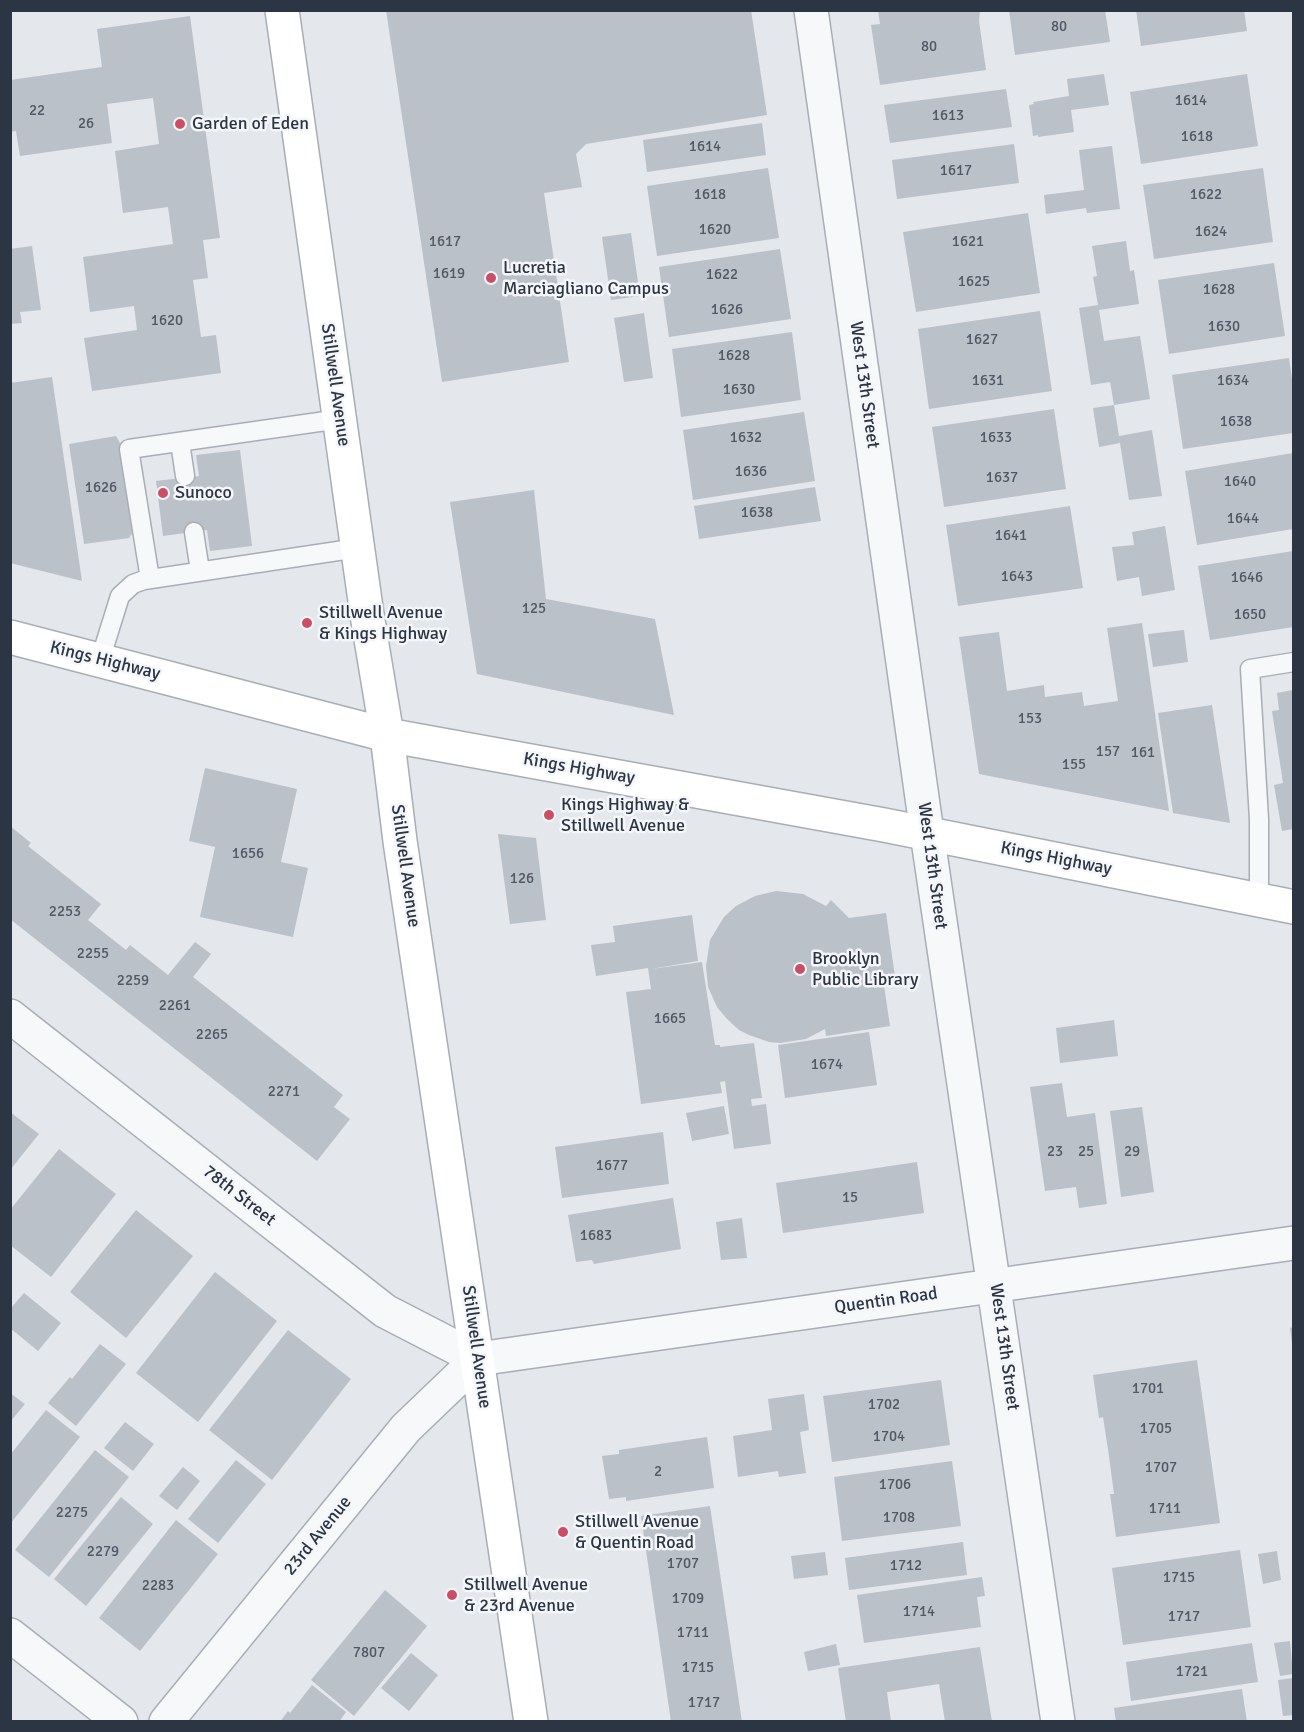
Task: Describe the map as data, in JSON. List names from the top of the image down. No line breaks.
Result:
{"streets":{"main road":["Stillwell Avenue","Kings Highway"],"street":["West 13th Street","78th Street","Quentin Road","23rd Avenue"]},"crossings":[["Stillwell Avenue","Kings Highway"],["Stillwell Avenue","78th Street"],["Stillwell Avenue","Quentin Road"],["Stillwell Avenue","23rd Avenue"],["West 13th Street","Kings Highway"],["West 13th Street","Quentin Road"],["78th Street","Quentin Road"],["78th Street","23rd Avenue"],["Quentin Road","23rd Avenue"]],"places":["Garden of Eden","Lucretia Marciagliano Campus","Sunoco","Stillwell Avenue & Kings Highway","Kings Highway & Stillwell Avenue","Brooklyn Public Library","Stillwell Avenue & Quentin Road","Stillwell Avenue & 23rd Avenue"],"house_numbers":["80","80","1614","22","1613","26","1618","1614","1617","1618","1622","1620","1624","1617","1621","1619","1622","1625","1628","1626","1620","1630","1627","1628","1631","1634","1630","1638","1632","1633","1636","1637","1640","1626","1638","1644","1641","1643","1646","125","1650","153","157","161","155","1656","126","2253","2255","2259","2261","1665","2265","1674","2271","23","25","29","1677","15","1683","1701","1702","1705","1704","1707","2","1706","1711","2275","1708","2279","1707","1712","1715","2283","1709","1714","1717","1711","7807","1715","1721","1717"]}
